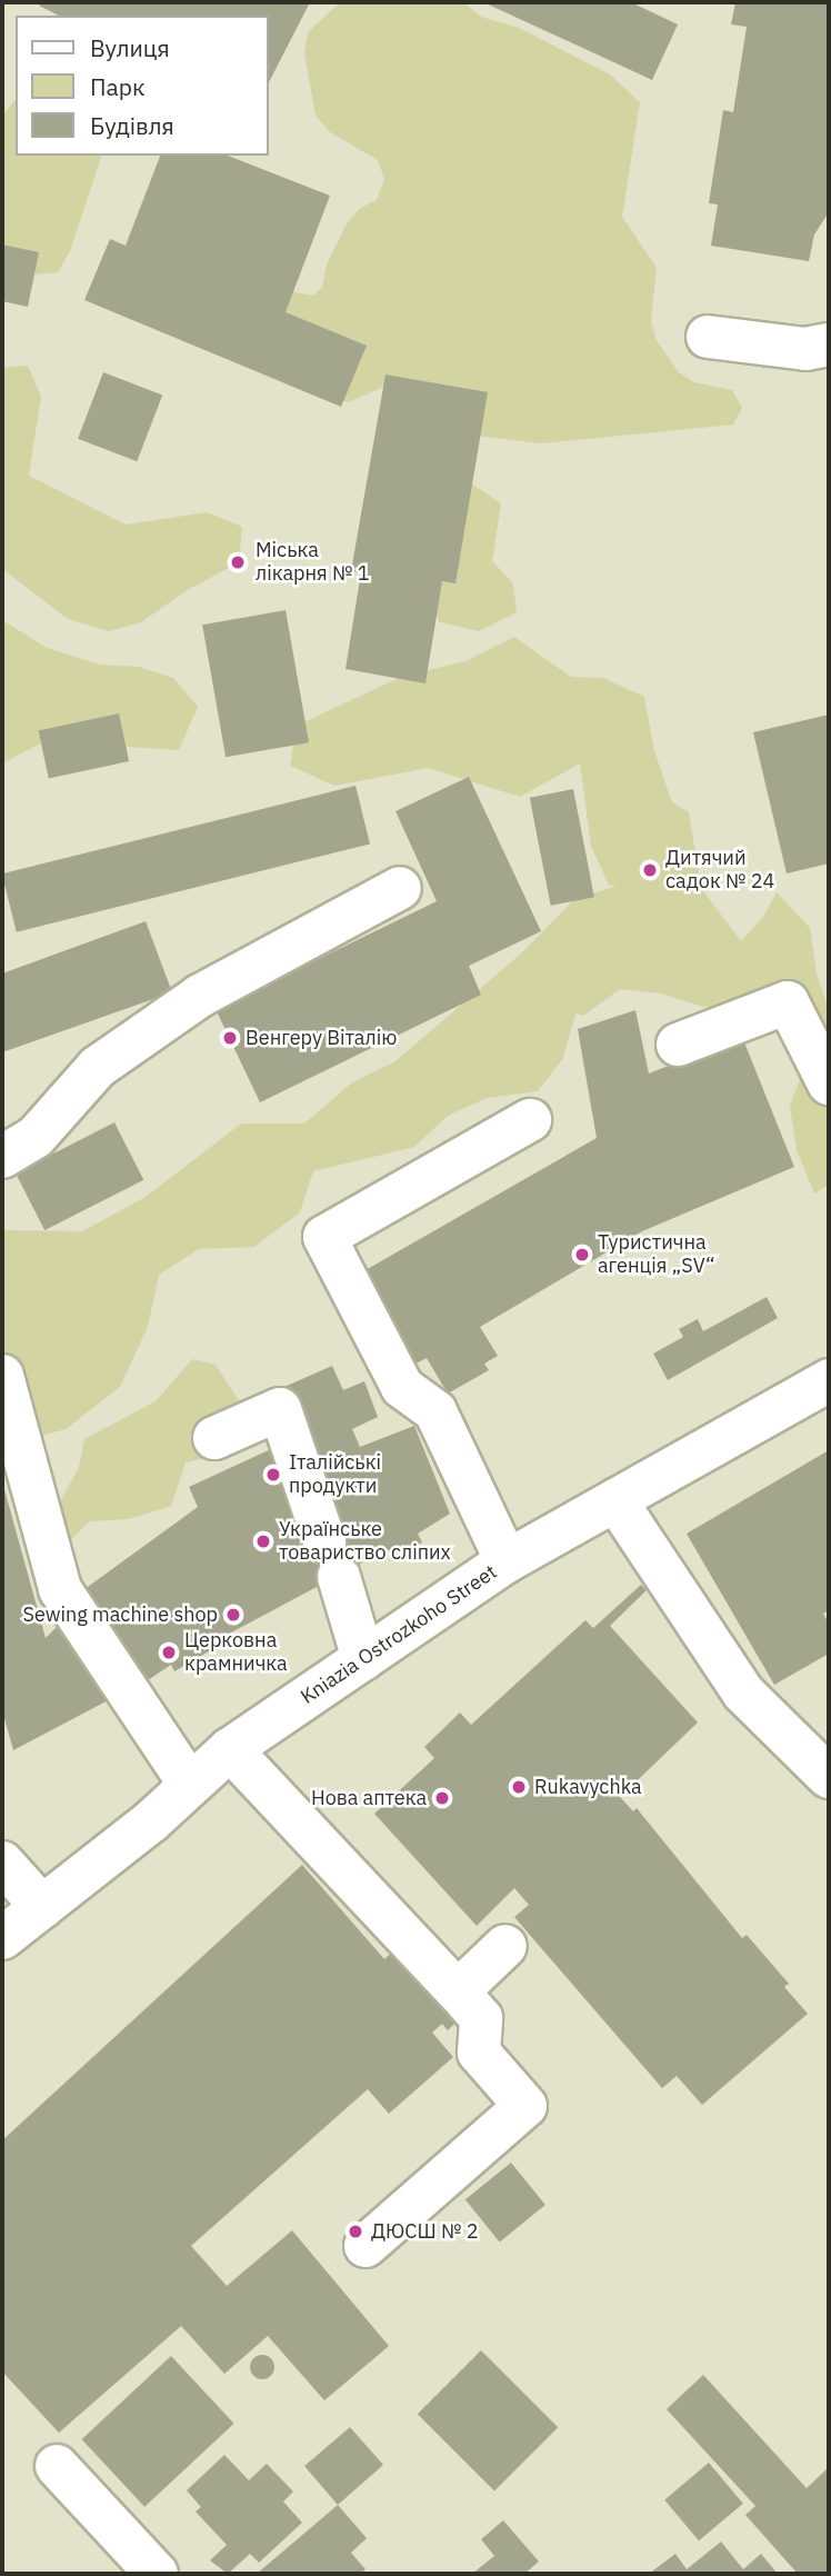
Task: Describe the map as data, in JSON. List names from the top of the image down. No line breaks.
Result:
{"streets":{"main road":["Kniazia Ostrozkoho Street"]},"places":["Міська лікарня № 1","Дитячий садок № 24","Венгеру Віталію","Туристична агенція „SV“","Італійські продукти","Українське товариство сліпих","Sewing machine shop","Церковна крамничка","Rukavychka","Нова аптека","ДЮСШ № 2"],"legend":["Вулиця","Парк","Будівля"]}
